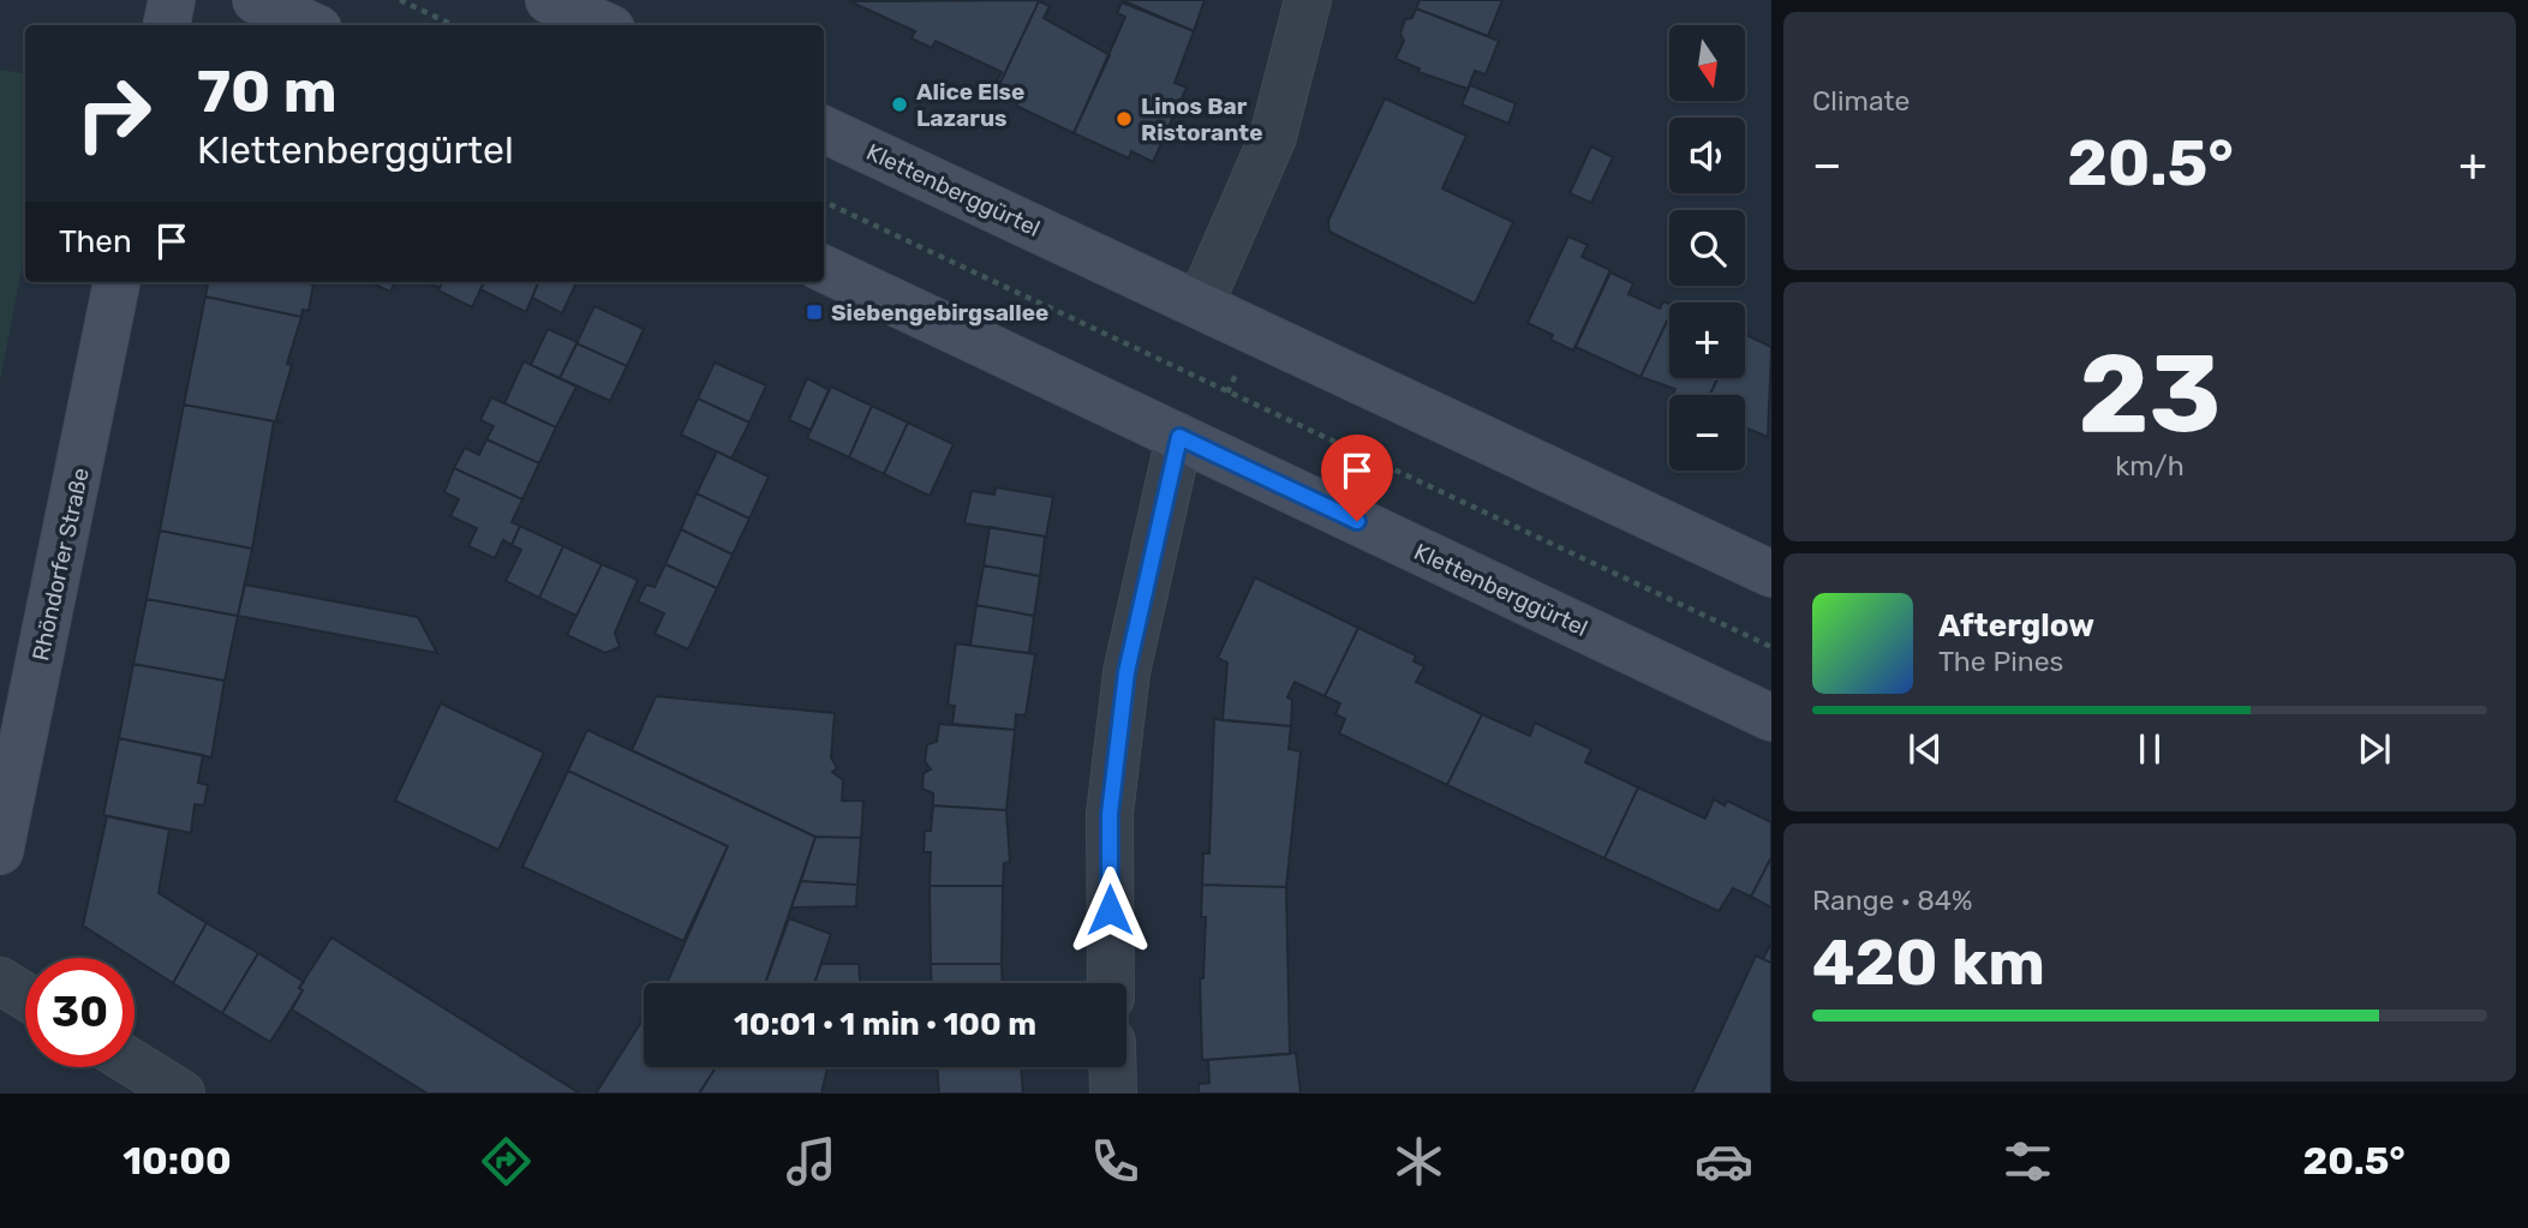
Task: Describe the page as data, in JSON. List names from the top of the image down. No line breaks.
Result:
{"streets":{"main road":["Klettenberggürtel","Rhöndorfer Straße"]},"places":{"other":["Alice Else Lazarus","Linos Bar Ristorante"],"transit":["Siebengebirgsallee"]},"north":"bottom","page":{"tile":["Climate",["23","km/h"],["Range · 84%","420 km"]],"map_buttons":["+","−"],"turn":["70 m","Klettenberggürtel"],"heat":["−","20.5°","+"],"then":"Then","song":["Afterglow","The Pines"],"limit":"30","trip":"10:01 · 1 min · 100 m","tabs":["10:00","20.5°"]}}
